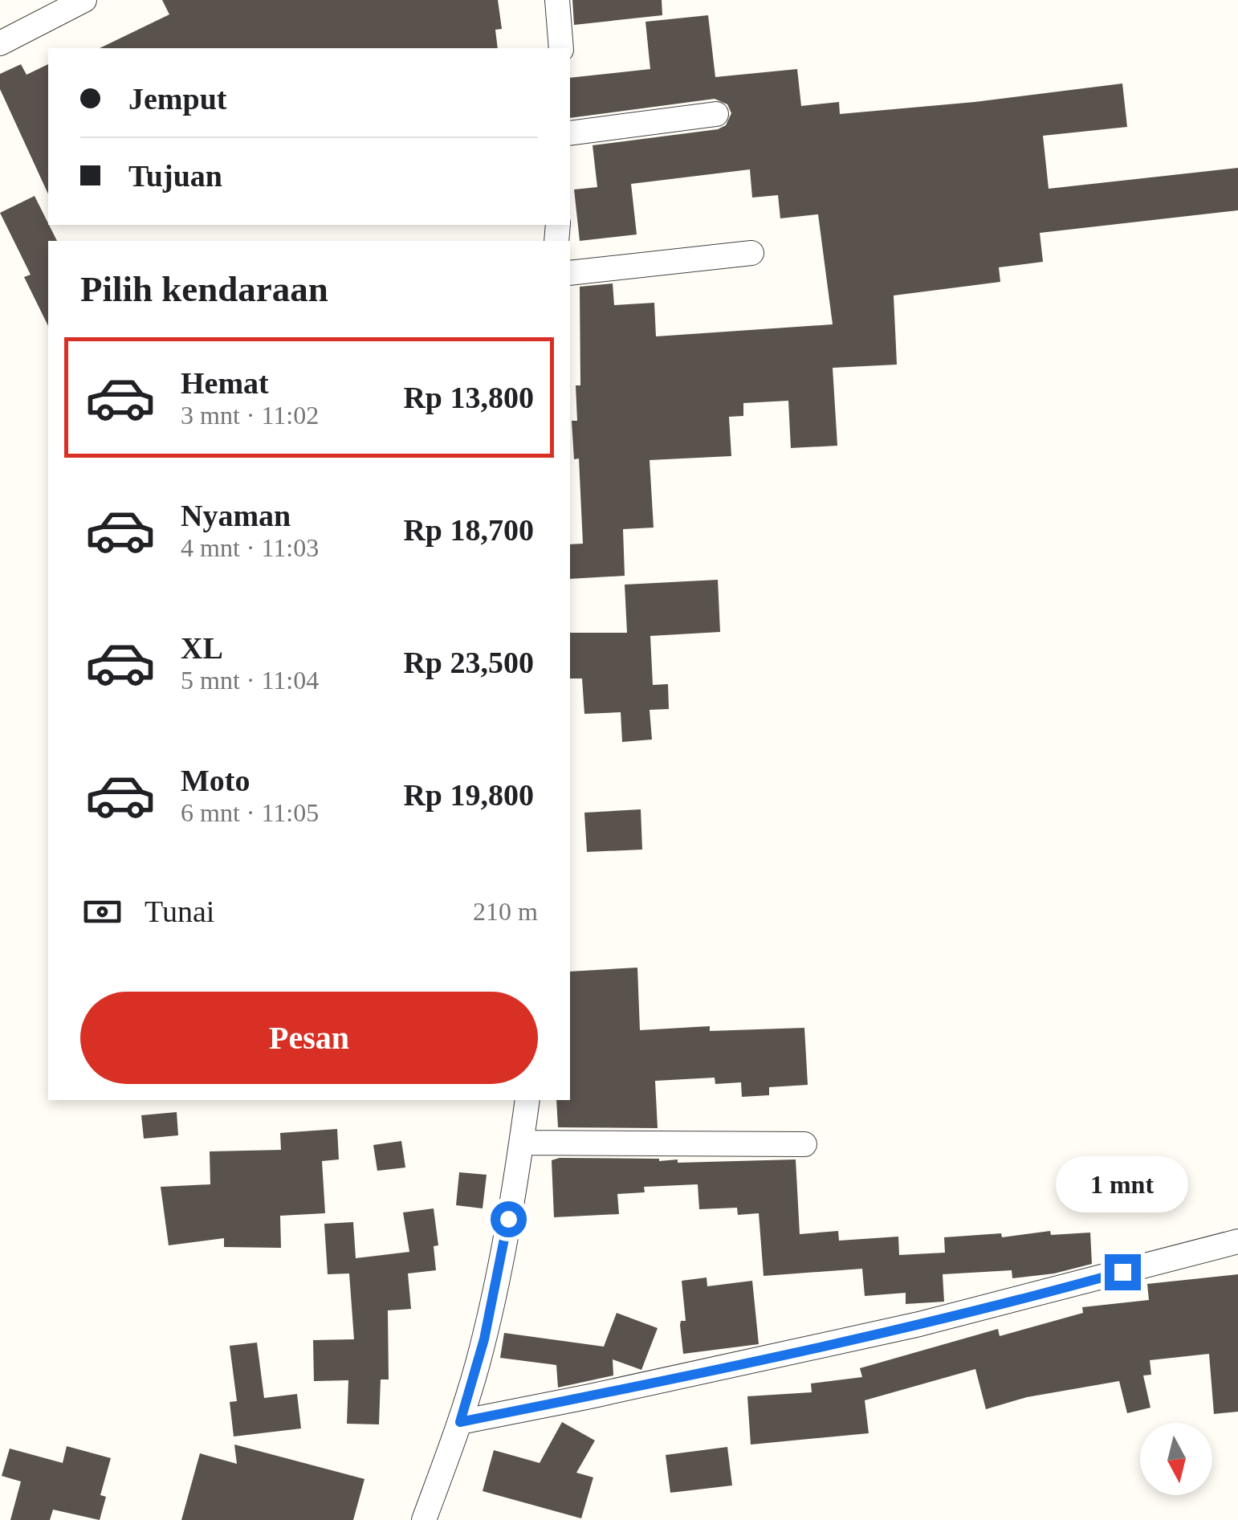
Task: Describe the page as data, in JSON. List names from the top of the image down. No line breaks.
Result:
{"north":"bottom","page":{"banner":["Jemput","Tujuan"],"heading":"Pilih kendaraan","list":[{"name":"Hemat","note":"3 mnt · 11:02","value":"Rp 13,800"},{"name":"Nyaman","note":"4 mnt · 11:03","value":"Rp 18,700"},{"name":"XL","note":"5 mnt · 11:04","value":"Rp 23,500"},{"name":"Moto","note":"6 mnt · 11:05","value":"Rp 19,800"}],"pay":["Tunai","210 m"],"buttons":"Pesan","bubble":"1 mnt"}}
